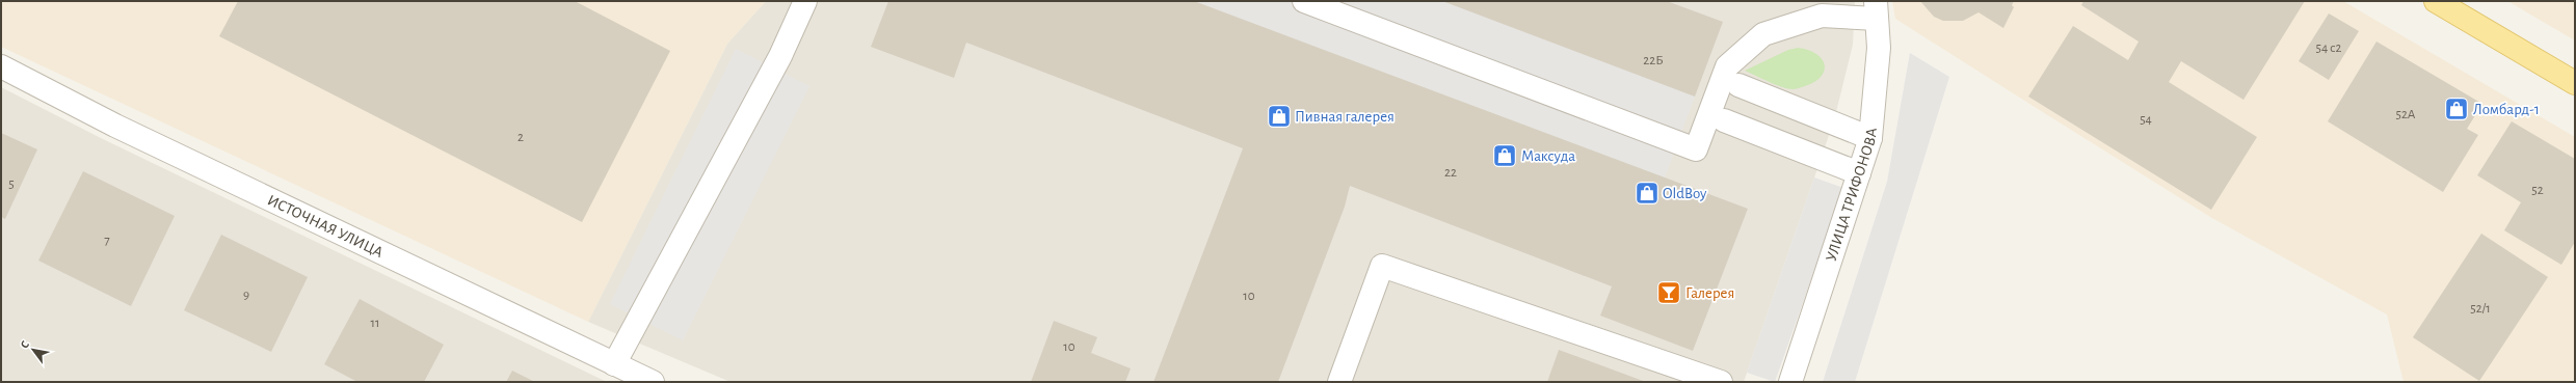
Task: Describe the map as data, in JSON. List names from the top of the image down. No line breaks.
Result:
{"streets":{"street":["УЛИЦА ТРИФОНОВА","ИСТОЧНАЯ УЛИЦА"]},"places":{"shop":["Ломбард-1","Пивная галерея","Максуда","OldBoy"],"bar":["Галерея"]},"house_numbers":["54 с2","22Б","52А","54","2","22","5","52","7","9","10","52/1","11","10"],"north":"top left"}
